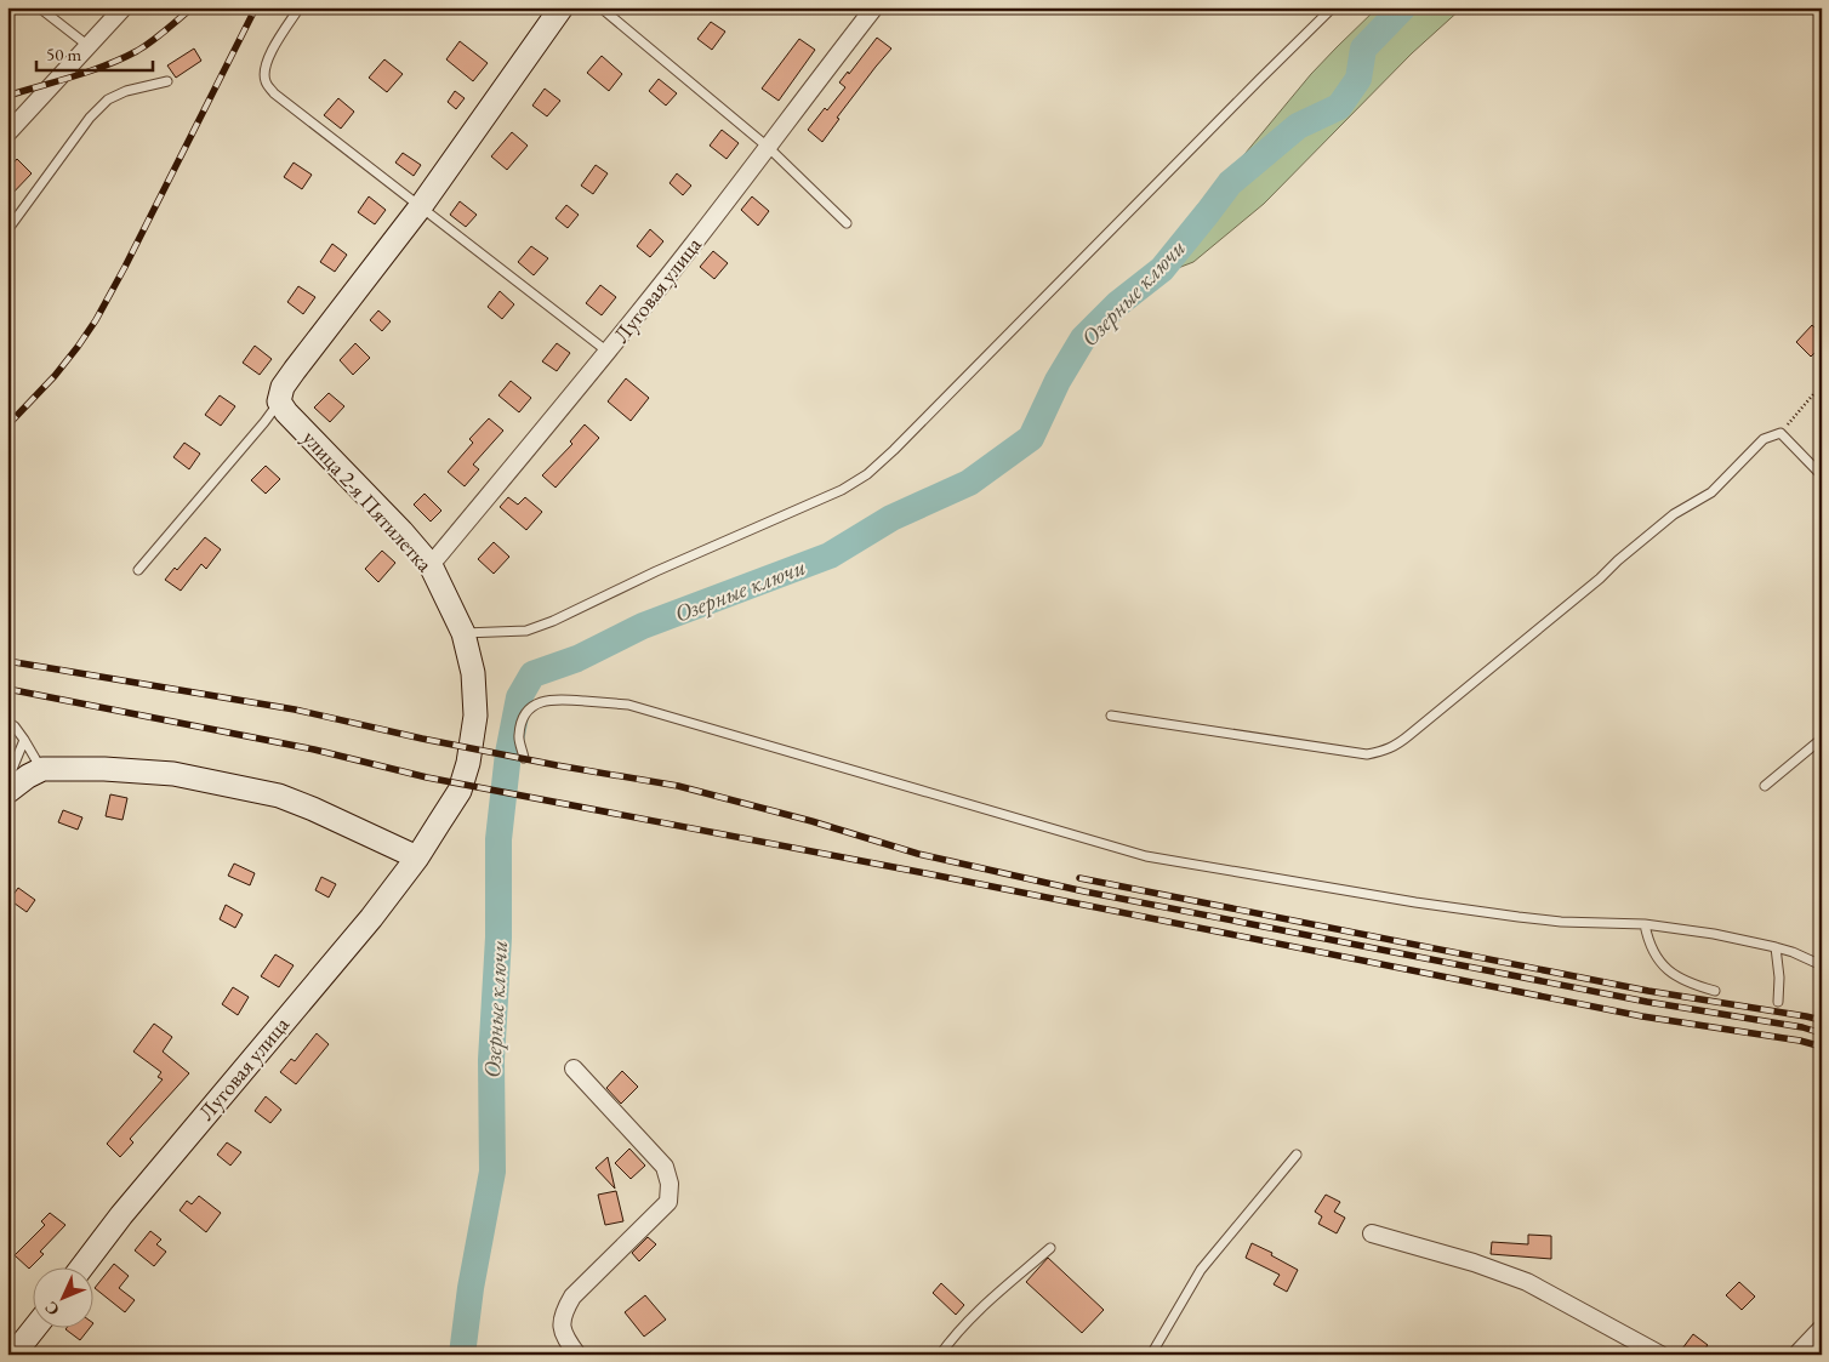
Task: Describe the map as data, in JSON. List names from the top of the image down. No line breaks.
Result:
{"streets":{"main road":["Луговая улица","улица 2-я Пятилетка"]},"crossings":[["Луговая улица","улица 2-я Пятилетка"]],"water":["Озерные ключи"],"scale_bar":"50 m","north":"bottom left"}
